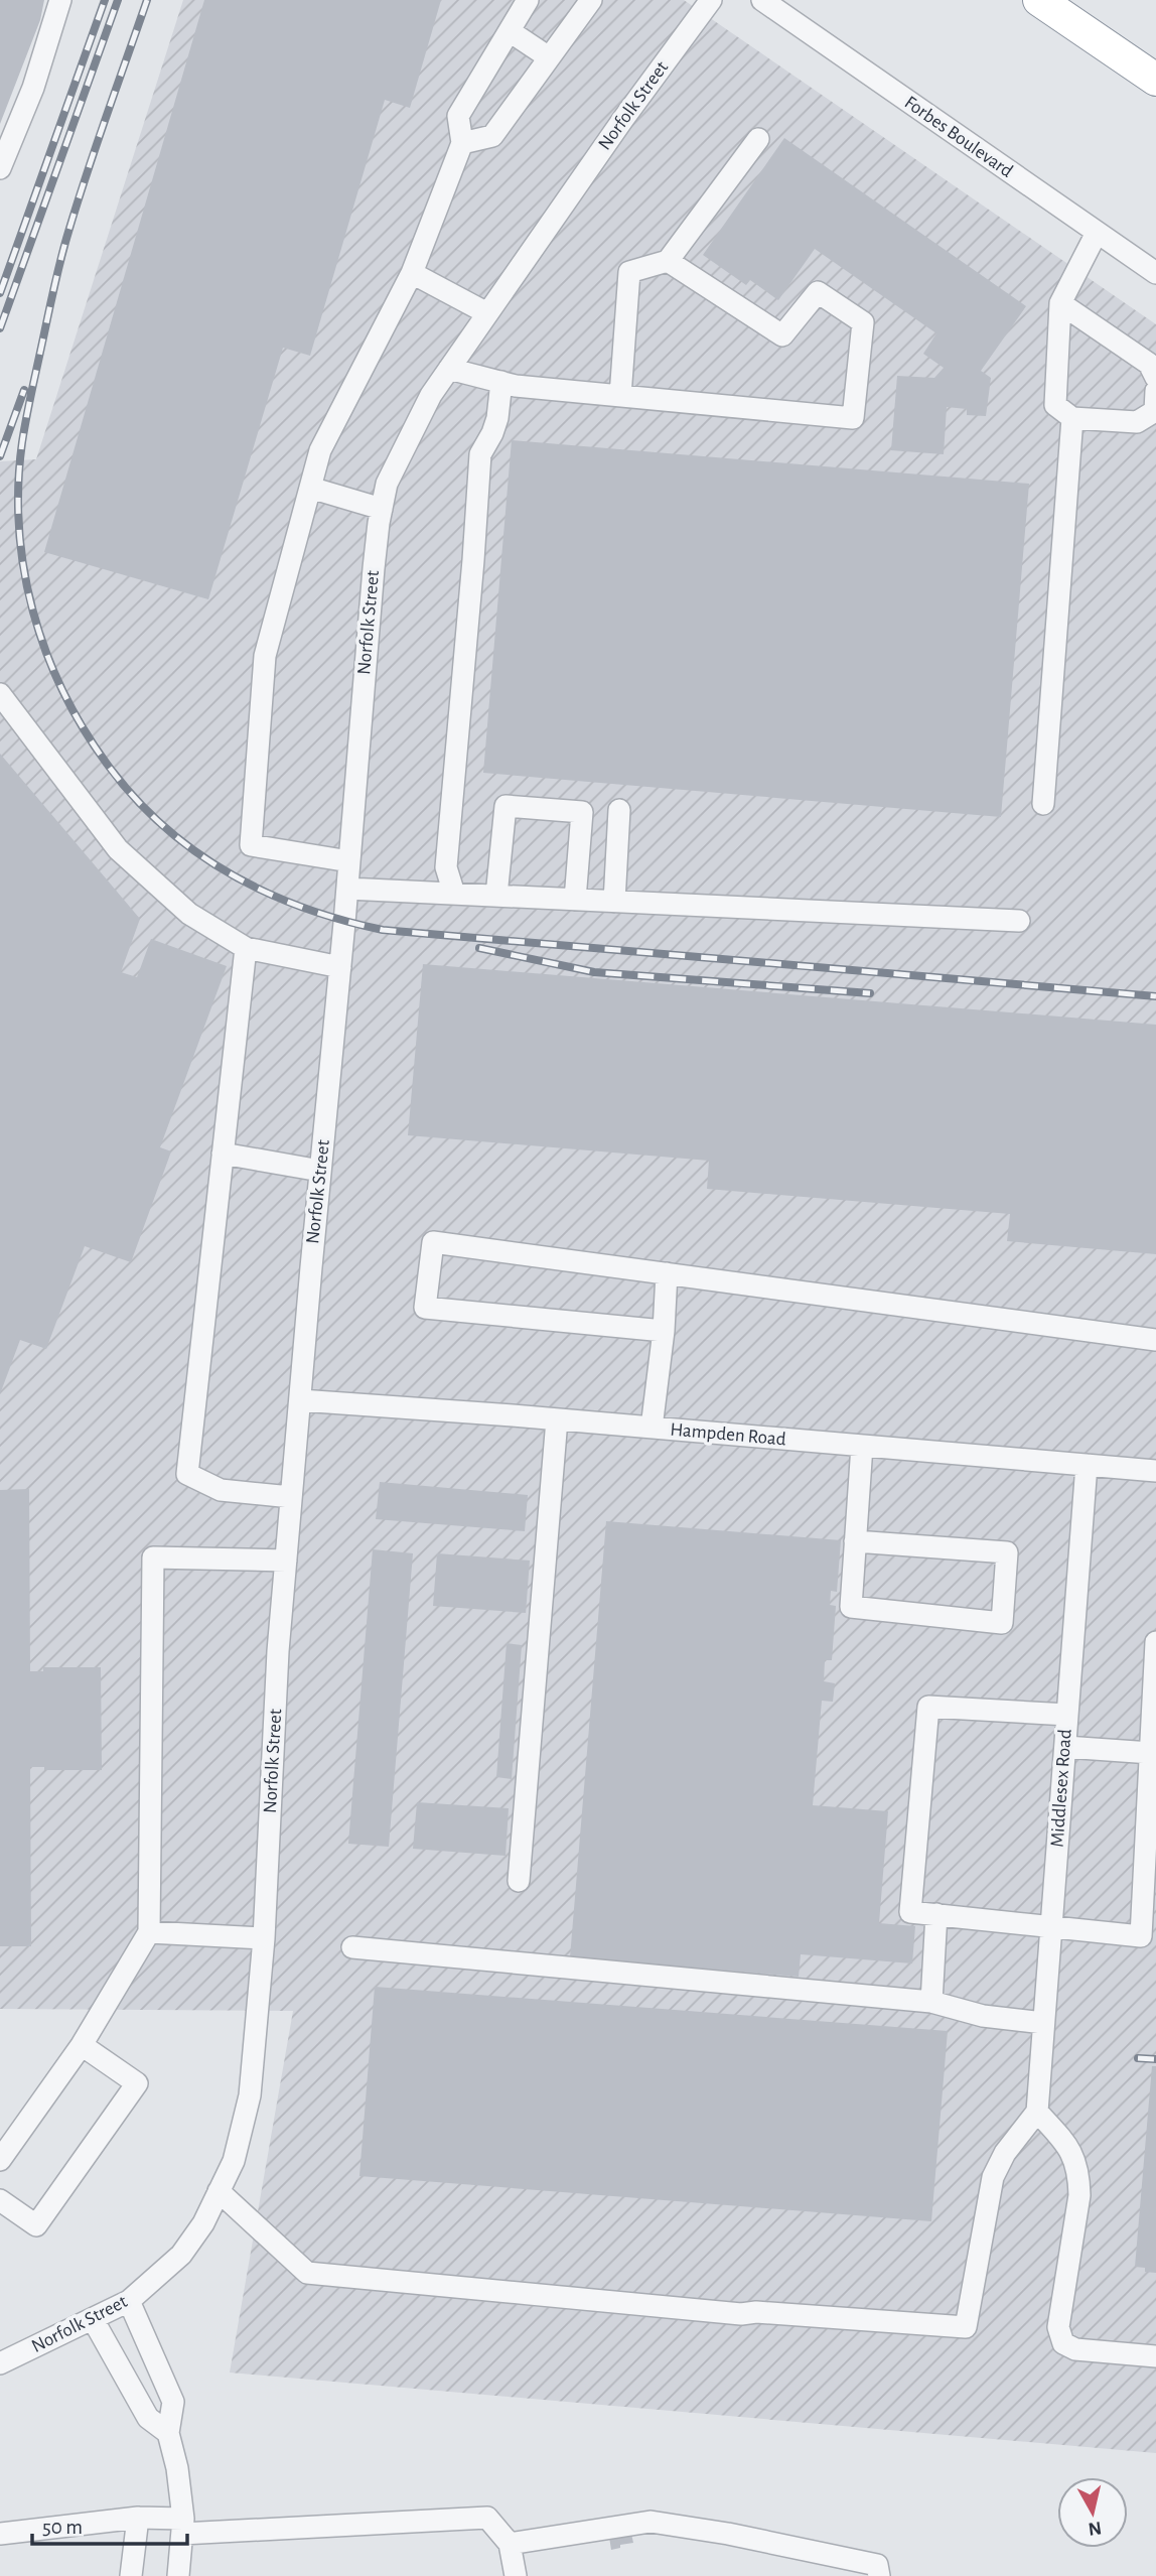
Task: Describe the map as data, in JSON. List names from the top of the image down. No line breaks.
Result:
{"streets":{"street":["Norfolk Street","Forbes Boulevard","Hampden Road","Middlesex Road"]},"crossings":[["Norfolk Street","Hampden Road"],["Hampden Road","Middlesex Road"]],"scale_bar":"50 m","north":"bottom"}
